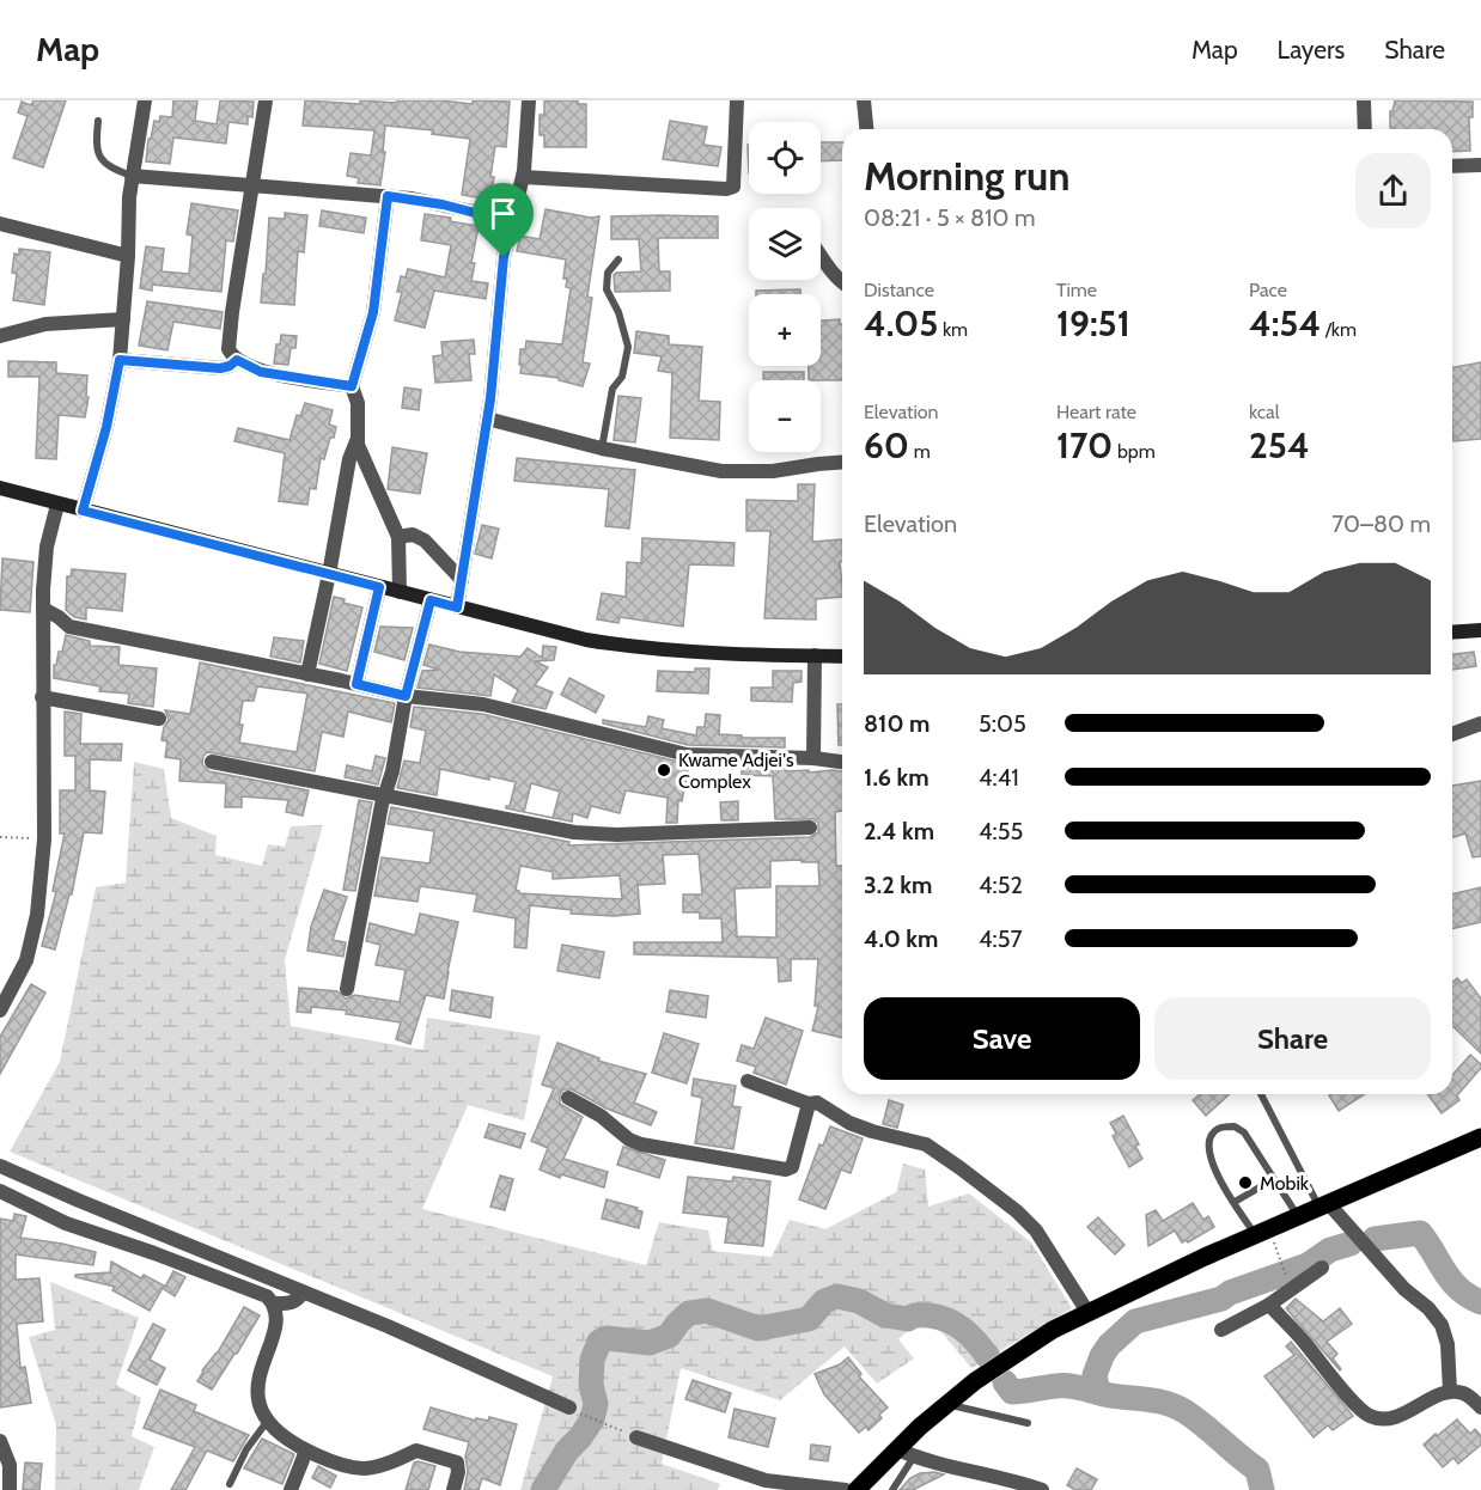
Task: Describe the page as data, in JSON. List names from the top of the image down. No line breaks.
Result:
{"places":["Kwame Adjei's Complex","Mobik"],"page":{"header":"Map","nav":["Map","Layers","Share"],"map_buttons":["+","−"],"heading":["Morning run","08:21 · 5 × 810 m"],"stats":[["Distance","4.05 km"],["Time","19:51"],["Pace","4:54 /km"],["Elevation","60 m"],["Heart rate","170 bpm"],["kcal","254"]],"chart":["Elevation","70–80 m"],"list":[{"name":"810 m","note":"5:05"},{"name":"1.6 km","note":"4:41"},{"name":"2.4 km","note":"4:55"},{"name":"3.2 km","note":"4:52"},{"name":"4.0 km","note":"4:57"}],"buttons":["Save","Share"]}}
